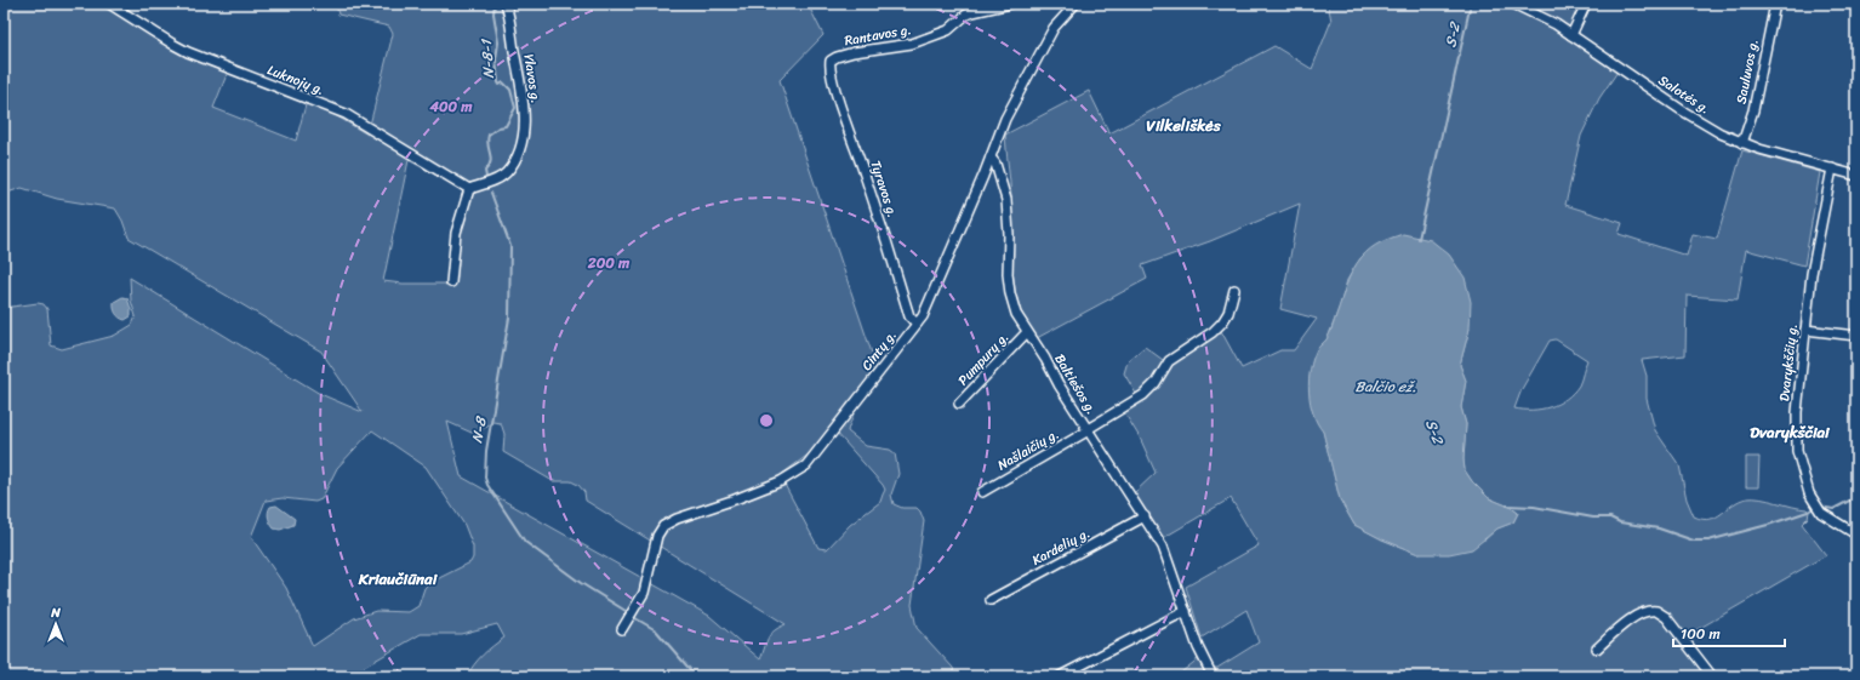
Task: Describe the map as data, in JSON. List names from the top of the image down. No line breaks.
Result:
{"streets":{"street":["Rantavos g.","Sauluvos g.","Ylavos g.","Luknojų g.","Salotės g.","Tyravos g.","Cintų g.","Pumpurų g.","Dvarykščių g.","Baltiešos g.","Našlaičių g.","Kardelių g."]},"crossings":[["Rantavos g.","Tyravos g."],["Sauluvos g.","Salotės g."],["Ylavos g.","Luknojų g."],["Salotės g.","Dvarykščių g."],["Tyravos g.","Cintų g."],["Cintų g.","Baltiešos g."],["Pumpurų g.","Baltiešos g."],["Baltiešos g.","Našlaičių g."],["Baltiešos g.","Kardelių g."]],"districts":["Vilkeliškės","Dvarykščiai","Kriaučiūnai"],"water":["S-2","N-8-1","Balčio ež.","N-8"],"scale_bar":"100 m","north":"top","rings":["400 m","200 m"]}
